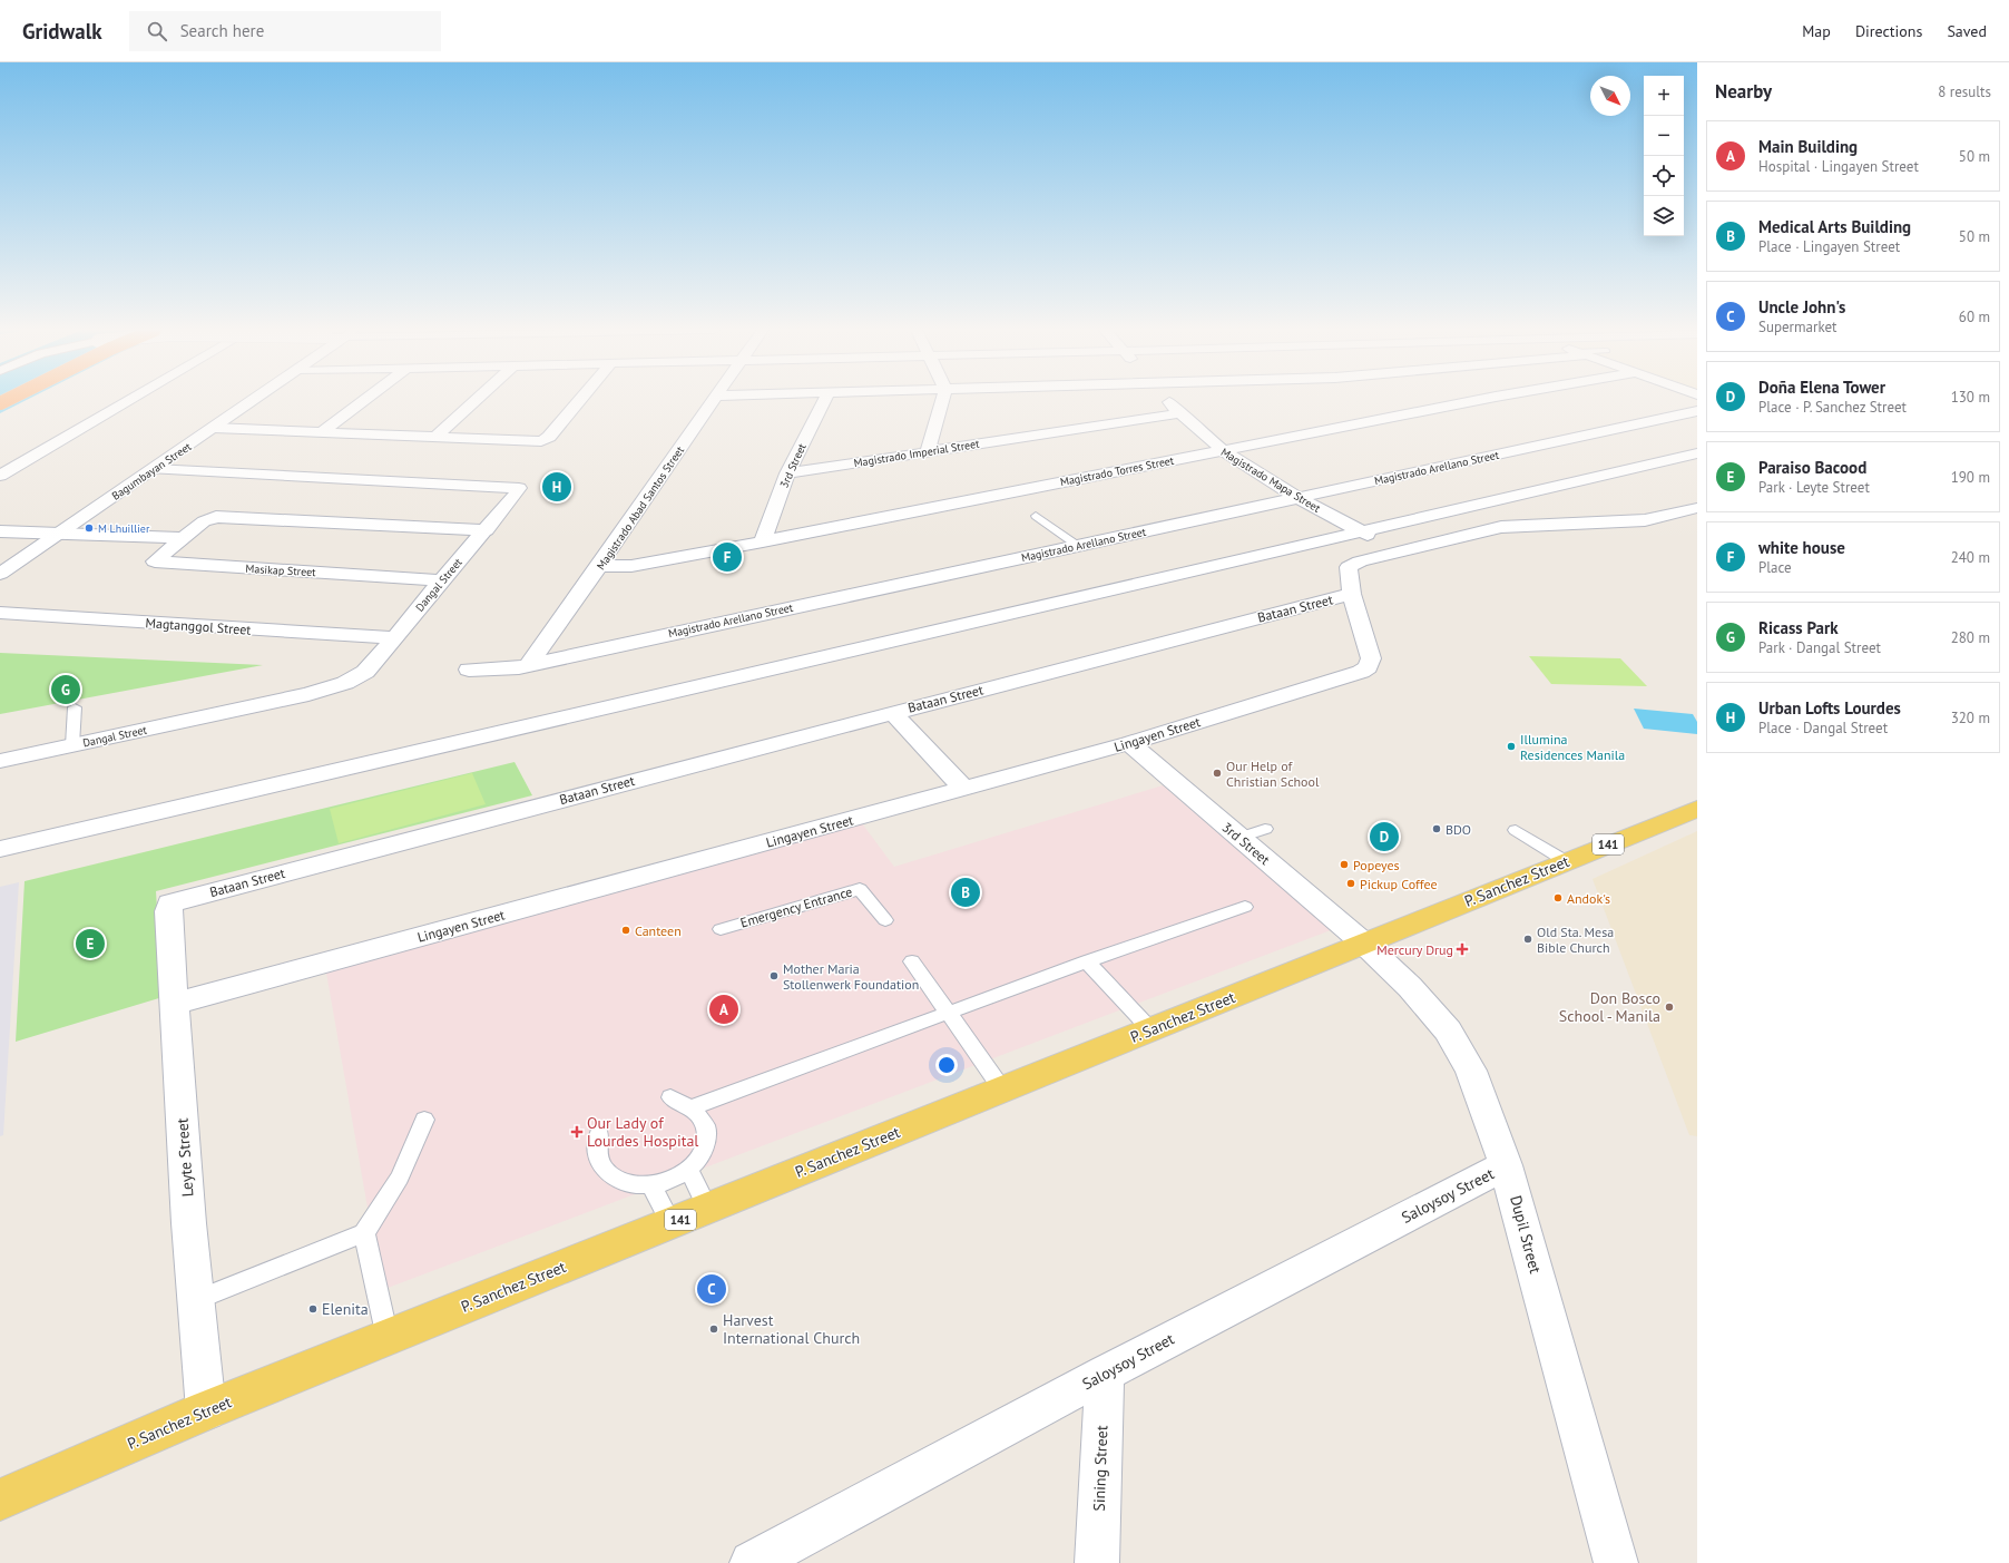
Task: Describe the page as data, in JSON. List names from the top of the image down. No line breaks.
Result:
{"streets":{"main road":["141","P. Sanchez Street"],"street":["Magistrado Imperial Street","3rd Street","Magistrado Arellano Street","Bagumbayan Street","Magistrado Torres Street","Magistrado Mapa Street","Magistrado Abad Santos Street","Masikap Street","Dangal Street","Bataan Street","Magtanggol Street","Lingayen Street","Leyte Street","Saloysoy Street","Dupil Street","Sining Street"],"lane":["Emergency Entrance"]},"crossings":[["Magistrado Imperial Street","3rd Street"],["Magistrado Imperial Street","Magistrado Mapa Street"],["3rd Street","Magistrado Torres Street"],["3rd Street","Lingayen Street"],["3rd Street","P. Sanchez Street"],["3rd Street","Dupil Street"],["Magistrado Arellano Street","Magistrado Mapa Street"],["Magistrado Arellano Street","Magistrado Abad Santos Street"],["Bagumbayan Street","Dangal Street"],["Magistrado Torres Street","Magistrado Mapa Street"],["Magistrado Torres Street","Magistrado Abad Santos Street"],["Magistrado Mapa Street","Bataan Street"],["Masikap Street","Dangal Street"],["Dangal Street","Magtanggol Street"],["Bataan Street","Lingayen Street"],["Bataan Street","Leyte Street"],["Lingayen Street","Leyte Street"],["P. Sanchez Street","Leyte Street"],["P. Sanchez Street","Dupil Street"],["Saloysoy Street","Dupil Street"],["Saloysoy Street","Sining Street"]],"places":{"other":["M Lhuillier","Illumina Residences Manila","Our Help of Christian School","BDO","Popeyes","Pickup Coffee","Andok's","Canteen","Old Sta. Mesa Bible Church","Mother Maria Stollenwerk Foundation","Don Bosco School - Manila","Elenita","Harvest International Church"],"health":["Mercury Drug","Our Lady of Lourdes Hospital"]},"north":"bottom right","page":{"header":"Gridwalk","search":"Search here","nav":["Map","Directions","Saved"],"heading":["Nearby","8 results"],"map_buttons":["+","−"],"list":[{"mark":"A","name":"Main Building","note":"Hospital · Lingayen Street","value":"50 m"},{"mark":"B","name":"Medical Arts Building","note":"Place · Lingayen Street","value":"50 m"},{"mark":"C","name":"Uncle John's","note":"Supermarket","value":"60 m"},{"mark":"D","name":"Doña Elena Tower","note":"Place · P. Sanchez Street","value":"130 m"},{"mark":"E","name":"Paraiso Bacood","note":"Park · Leyte Street","value":"190 m"},{"mark":"F","name":"white house","note":"Place","value":"240 m"},{"mark":"G","name":"Ricass Park","note":"Park · Dangal Street","value":"280 m"},{"mark":"H","name":"Urban Lofts Lourdes","note":"Place · Dangal Street","value":"320 m"}],"pins":["H","F","G","D","B","E","A","C"]}}
